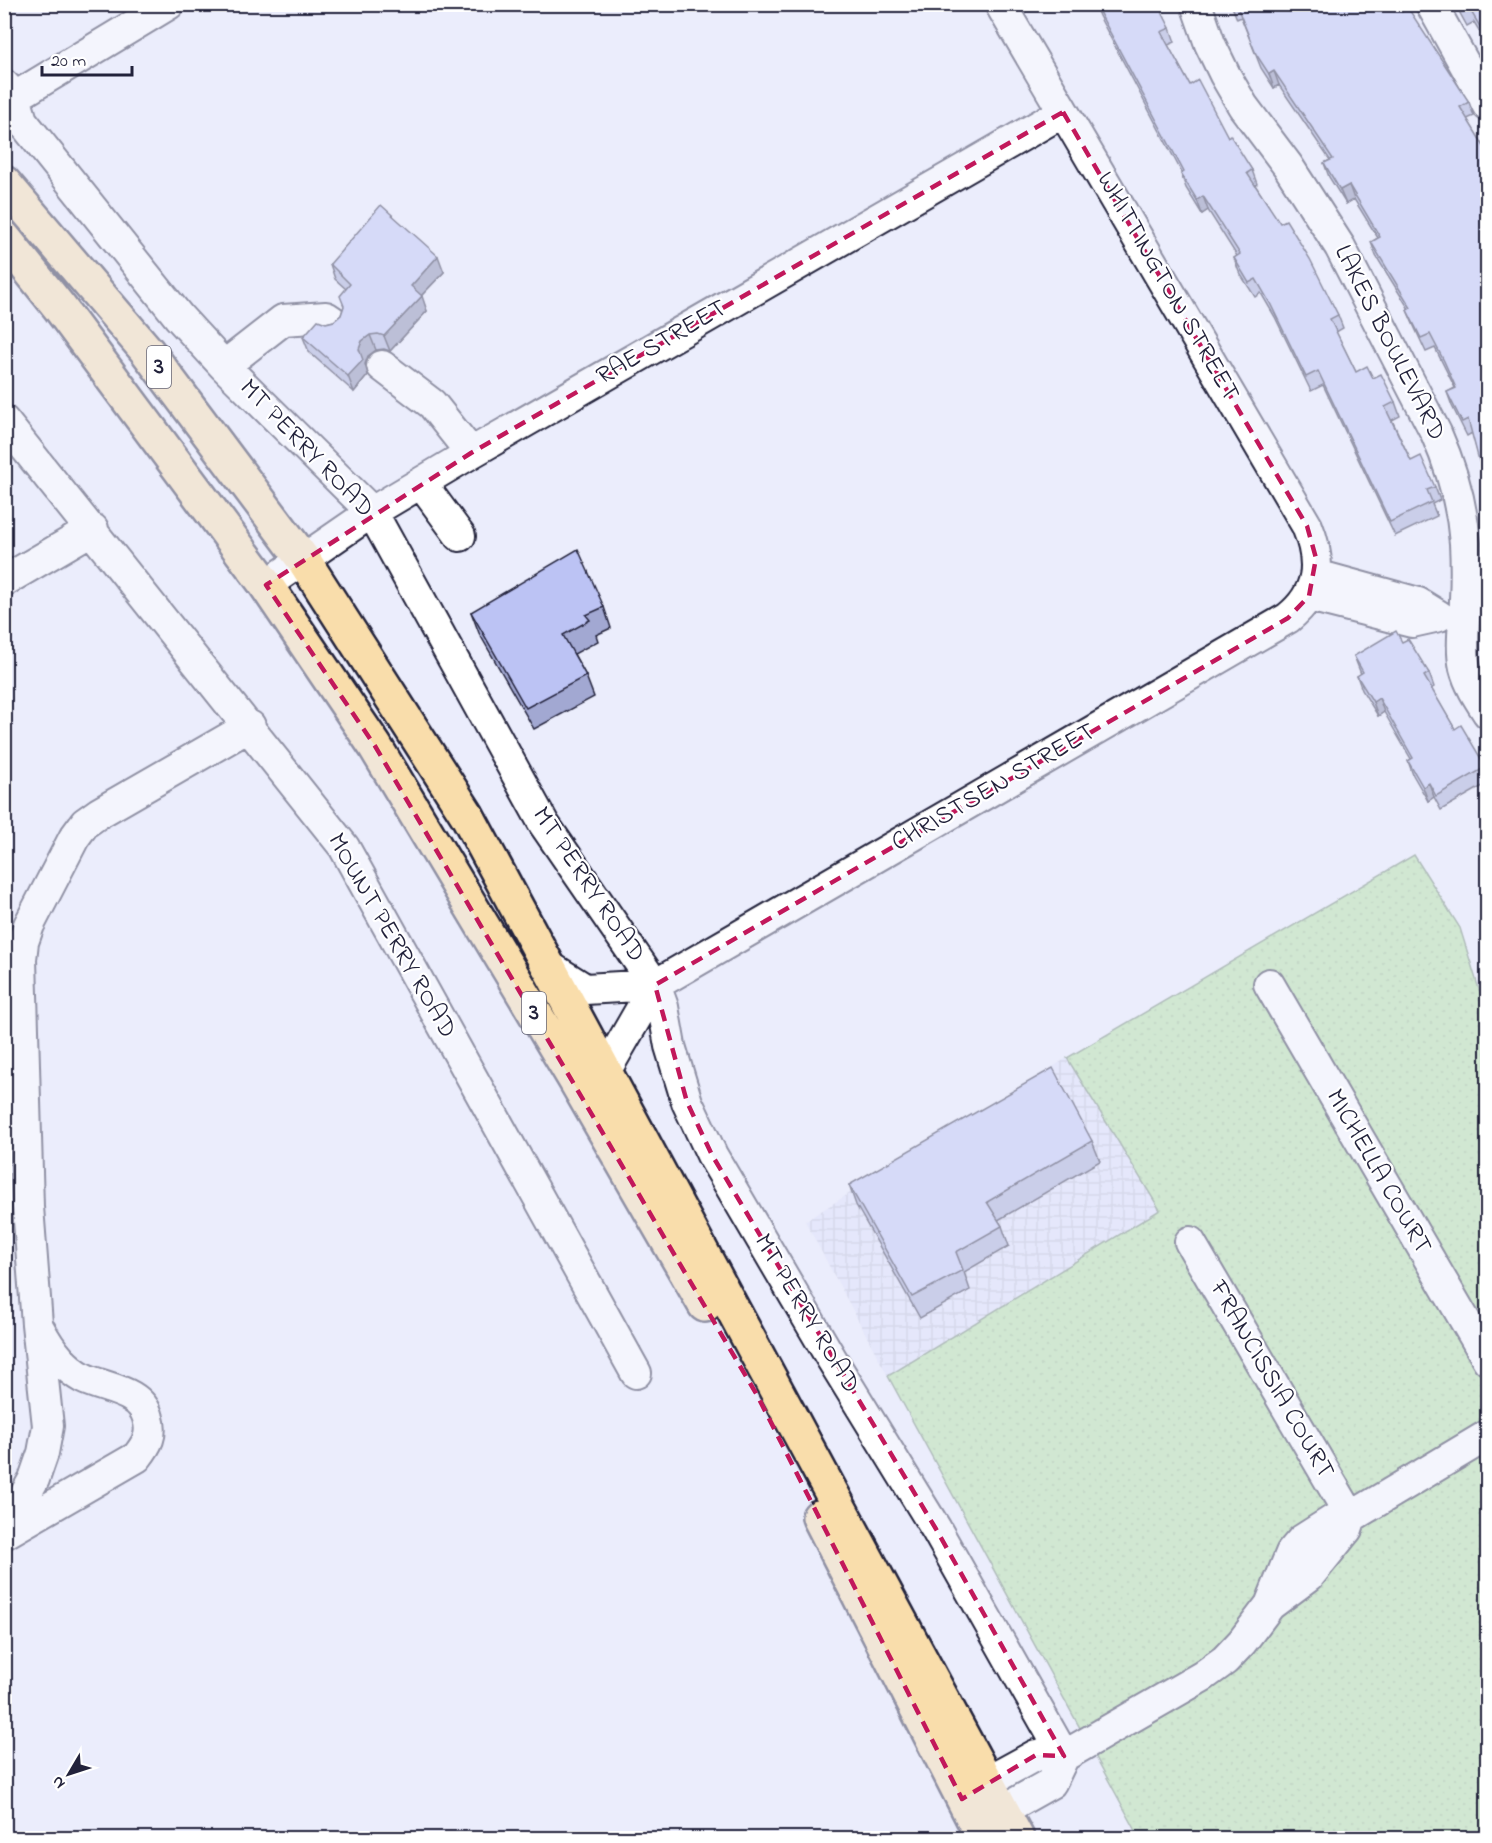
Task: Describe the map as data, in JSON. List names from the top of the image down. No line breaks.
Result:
{"streets":{"main road":["3"],"street":["WHITTINGTON STREET","RAE STREET","LAKES BOULEVARD","MT PERRY ROAD","CHRISTSEN STREET","MOUNT PERRY ROAD","MICHELLA COURT","FRANCISSIA COURT"]},"crossings":[["WHITTINGTON STREET","RAE STREET"],["WHITTINGTON STREET","CHRISTSEN STREET"],["RAE STREET","3"],["RAE STREET","MT PERRY ROAD"],["3","CHRISTSEN STREET"],["MT PERRY ROAD","CHRISTSEN STREET"]],"scale_bar":"20 m","north":"bottom left"}
